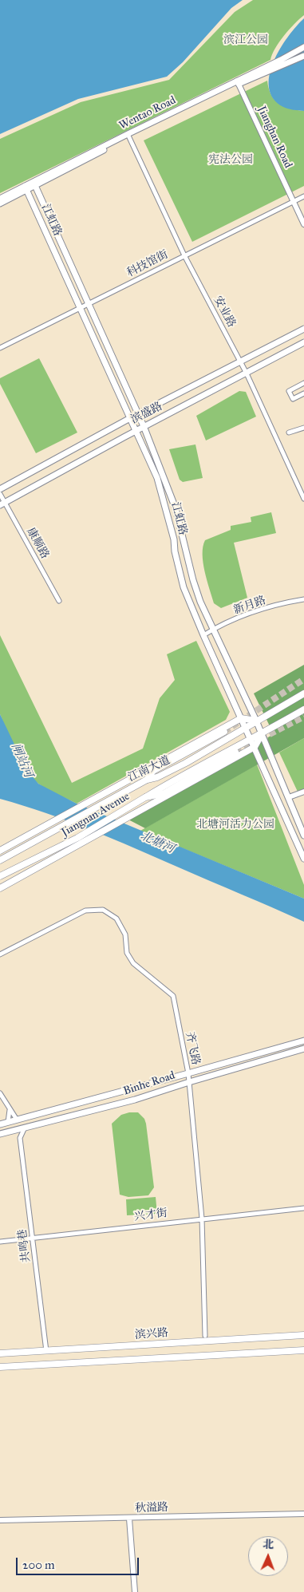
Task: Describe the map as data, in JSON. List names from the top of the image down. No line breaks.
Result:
{"streets":{"main road":["Wentao Road","江虹路","滨盛路","江南大道","Jiangnan Avenue","Binhe Road","滨兴路"],"street":["Jianghan Road","科技馆街","安业路","康顺路","新月路","齐飞路","兴才街","共鸣巷","秋溢路"]},"crossings":[["Wentao Road","Jianghan Road"],["Wentao Road","江虹路"],["Wentao Road","安业路"],["Jianghan Road","科技馆街"],["江虹路","科技馆街"],["江虹路","滨盛路"],["江虹路","新月路"],["江虹路","江南大道"],["江虹路","Jiangnan Avenue"],["科技馆街","安业路"],["安业路","滨盛路"],["滨盛路","康顺路"],["齐飞路","Binhe Road"],["齐飞路","兴才街"],["兴才街","共鸣巷"],["共鸣巷","滨兴路"]],"water":["闸站河","北塘河"],"parks":["滨江公园","宪法公园","北塘河活力公园"],"scale_bar":"200 m","north":"top"}
